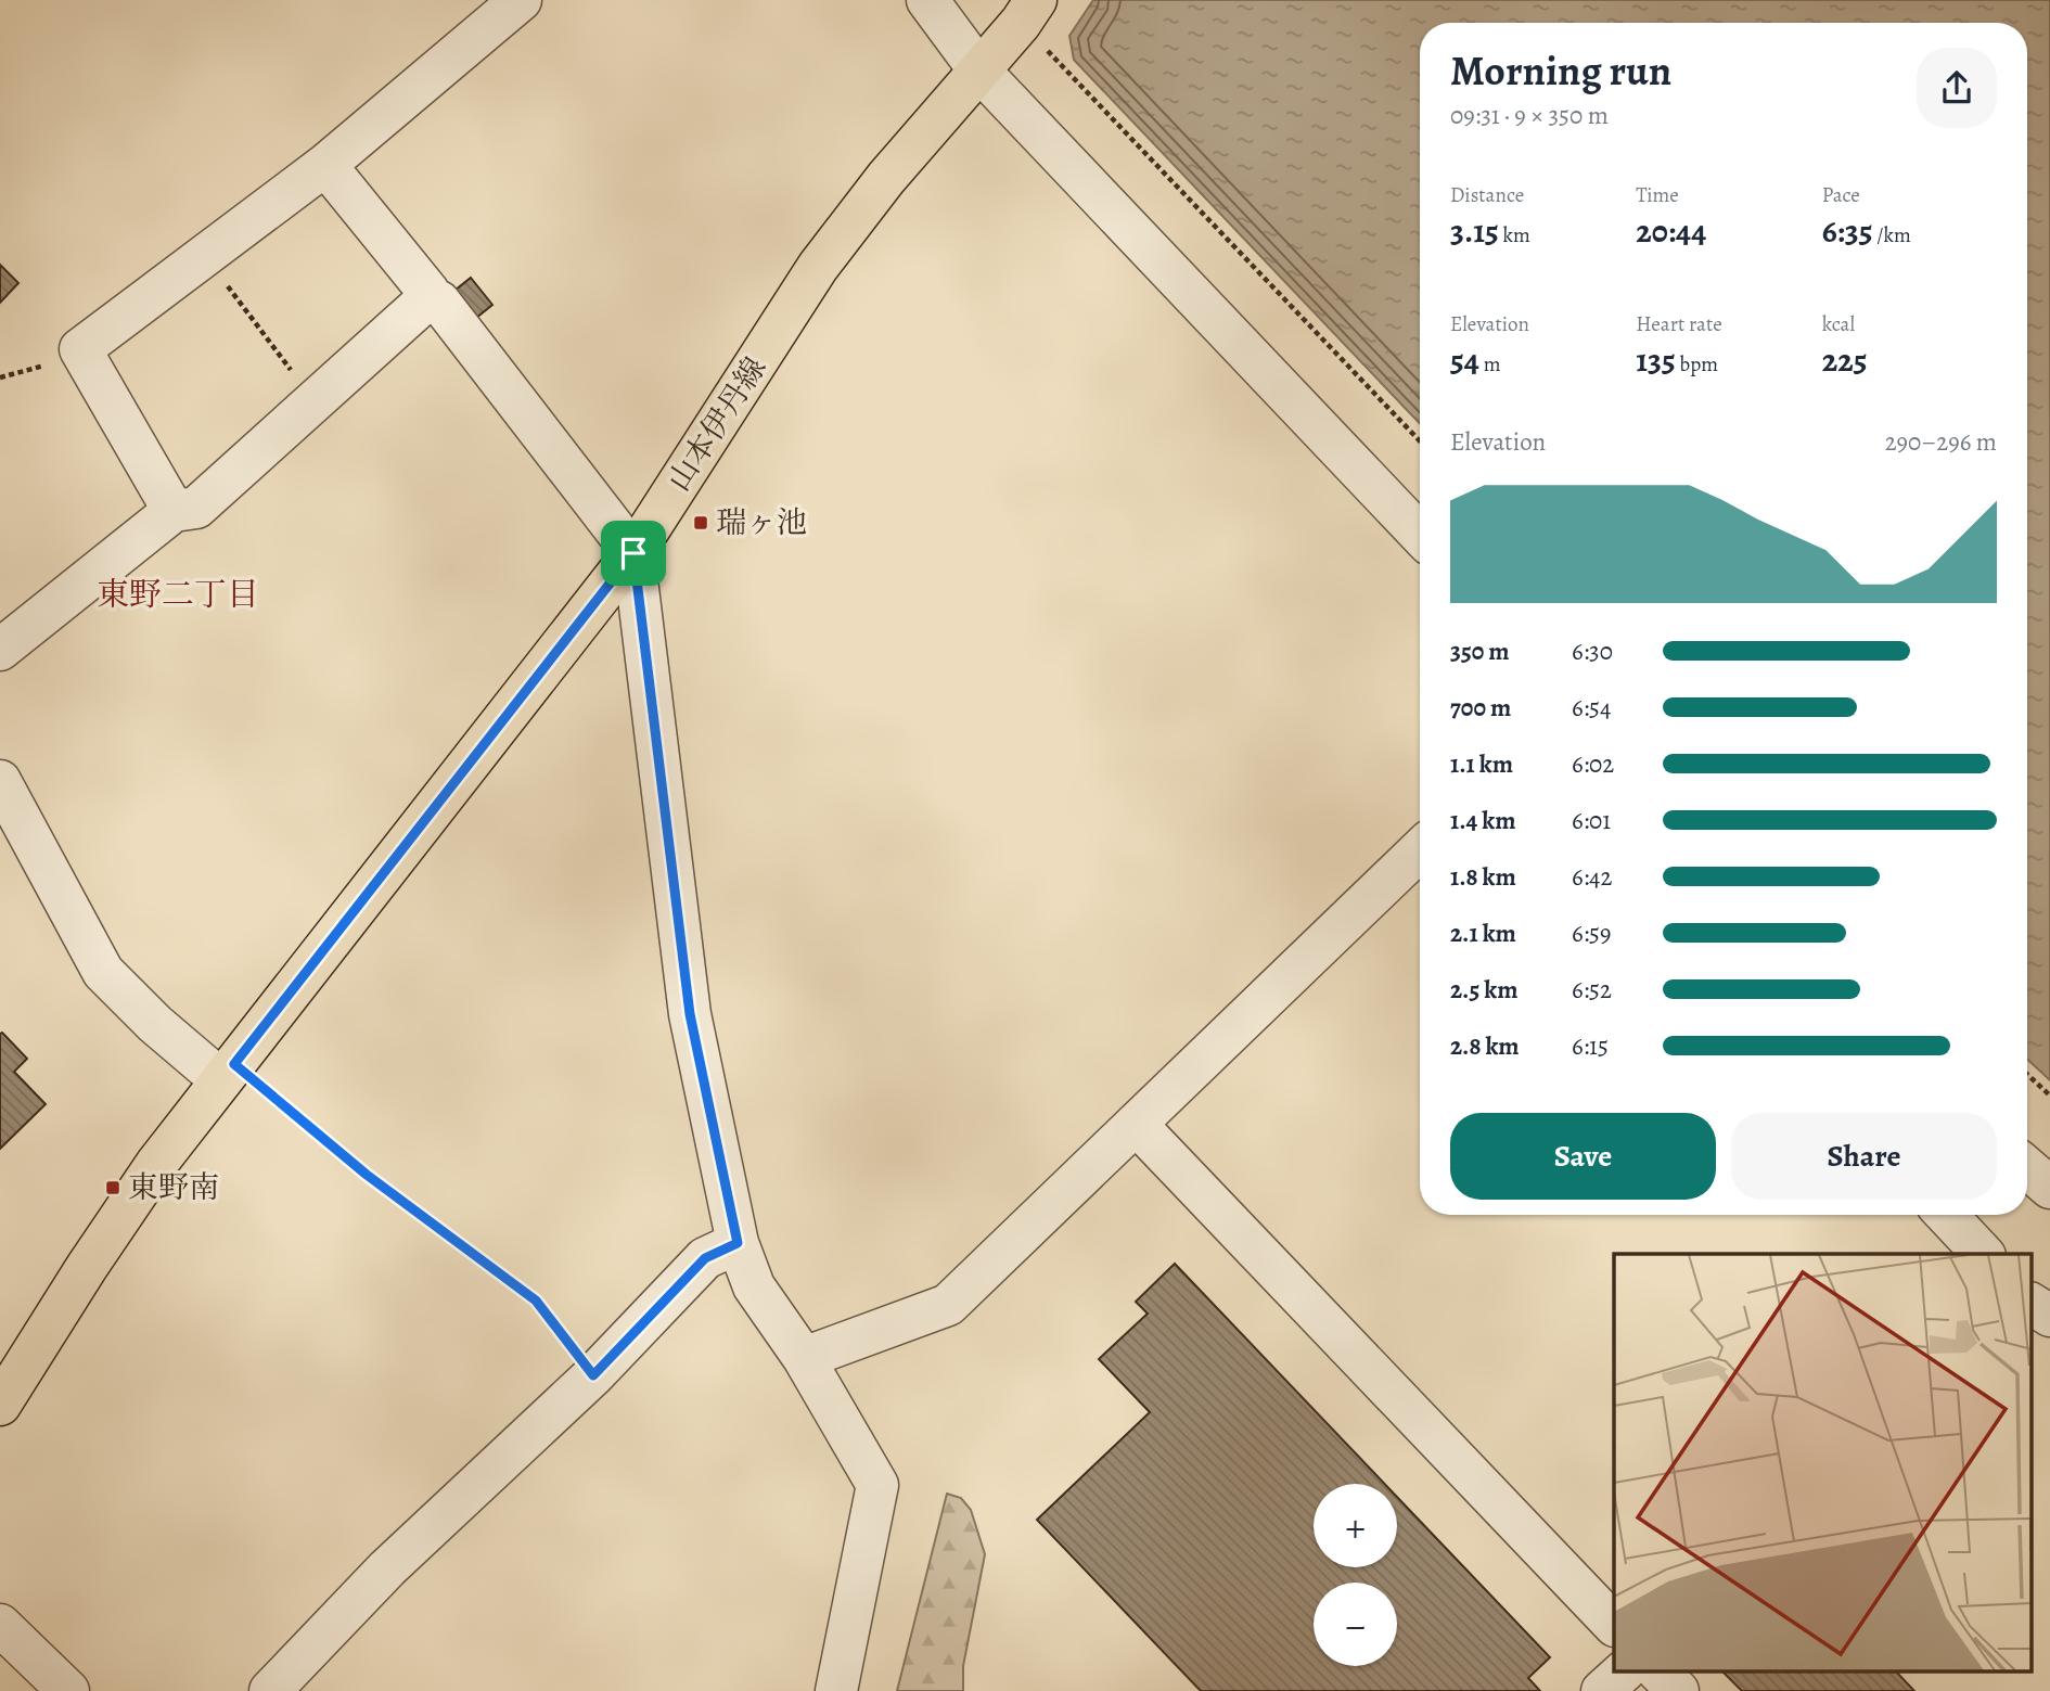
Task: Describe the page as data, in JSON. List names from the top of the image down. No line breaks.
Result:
{"streets":{"main road":["山本伊丹線"]},"districts":["東野二丁目"],"places":{"transit":["瑞ヶ池","東野南"]},"page":{"heading":["Morning run","09:31 · 9 × 350 m"],"stats":[["Distance","3.15 km"],["Time","20:44"],["Pace","6:35 /km"],["Elevation","54 m"],["Heart rate","135 bpm"],["kcal","225"]],"chart":["Elevation","290–296 m"],"list":[{"name":"350 m","note":"6:30"},{"name":"700 m","note":"6:54"},{"name":"1.1 km","note":"6:02"},{"name":"1.4 km","note":"6:01"},{"name":"1.8 km","note":"6:42"},{"name":"2.1 km","note":"6:59"},{"name":"2.5 km","note":"6:52"},{"name":"2.8 km","note":"6:15"}],"buttons":["Save","Share"],"map_buttons":["+","−"]}}
